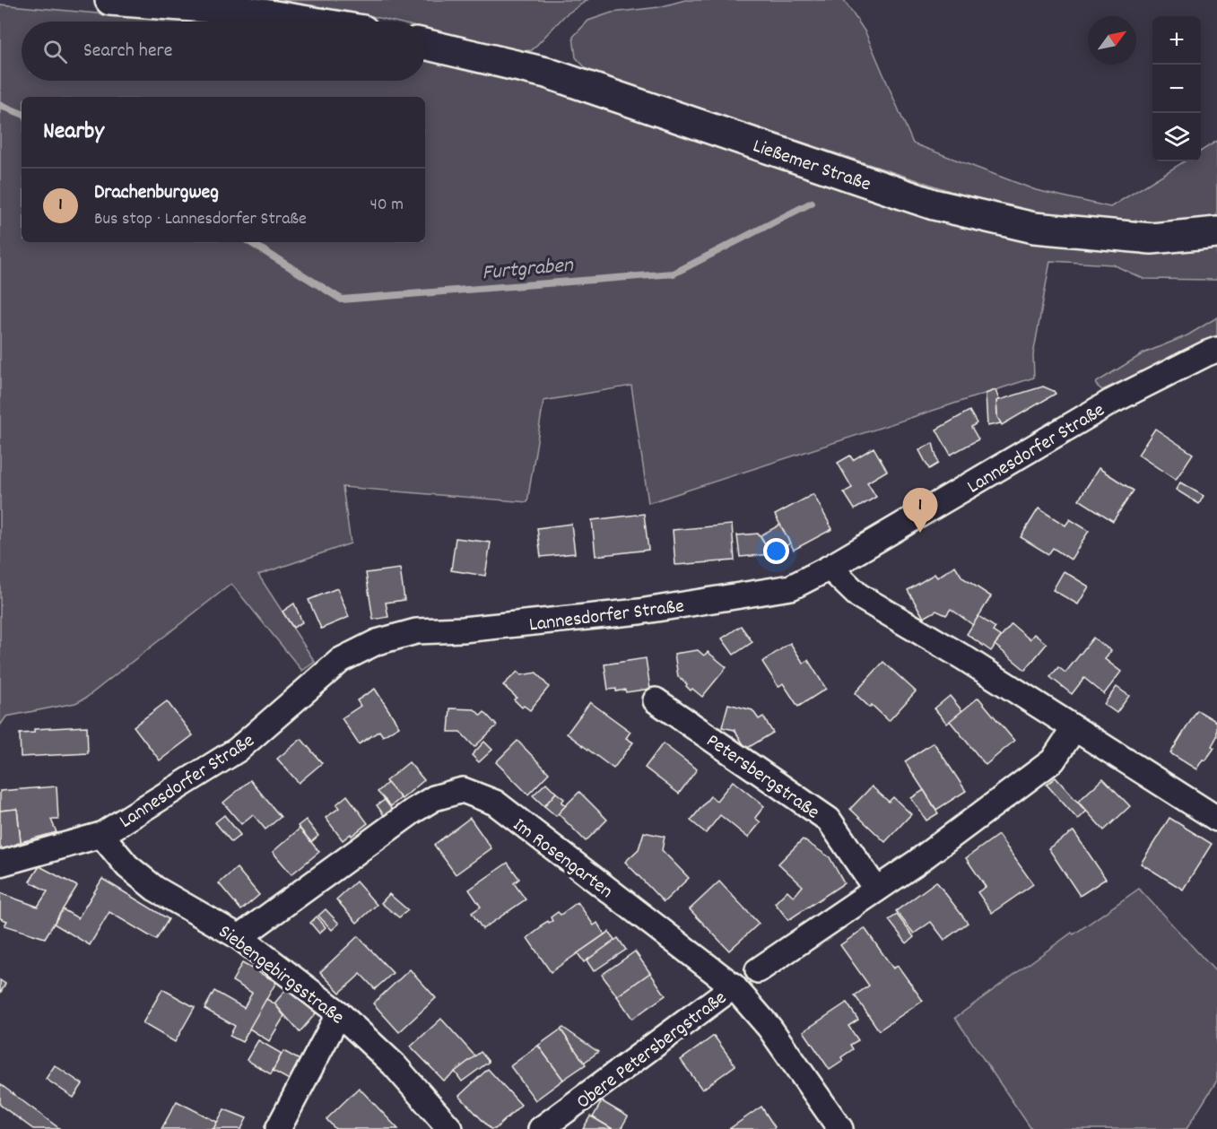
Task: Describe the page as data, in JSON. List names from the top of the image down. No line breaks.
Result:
{"streets":{"street":["Ließemer Straße","Lannesdorfer Straße","Petersbergstraße","Im Rosengarten","Siebengebirgsstraße","Obere Petersbergstraße"]},"crossings":[["Lannesdorfer Straße","Siebengebirgsstraße"],["Im Rosengarten","Siebengebirgsstraße"],["Im Rosengarten","Obere Petersbergstraße"]],"water":["Furtgraben"],"north":"top right","page":{"map_buttons":["+","−"],"search":"Search here","heading":"Nearby","list":[{"mark":"1","name":"Drachenburgweg","note":"Bus stop · Lannesdorfer Straße","value":"40 m"}],"pins":"1"}}
